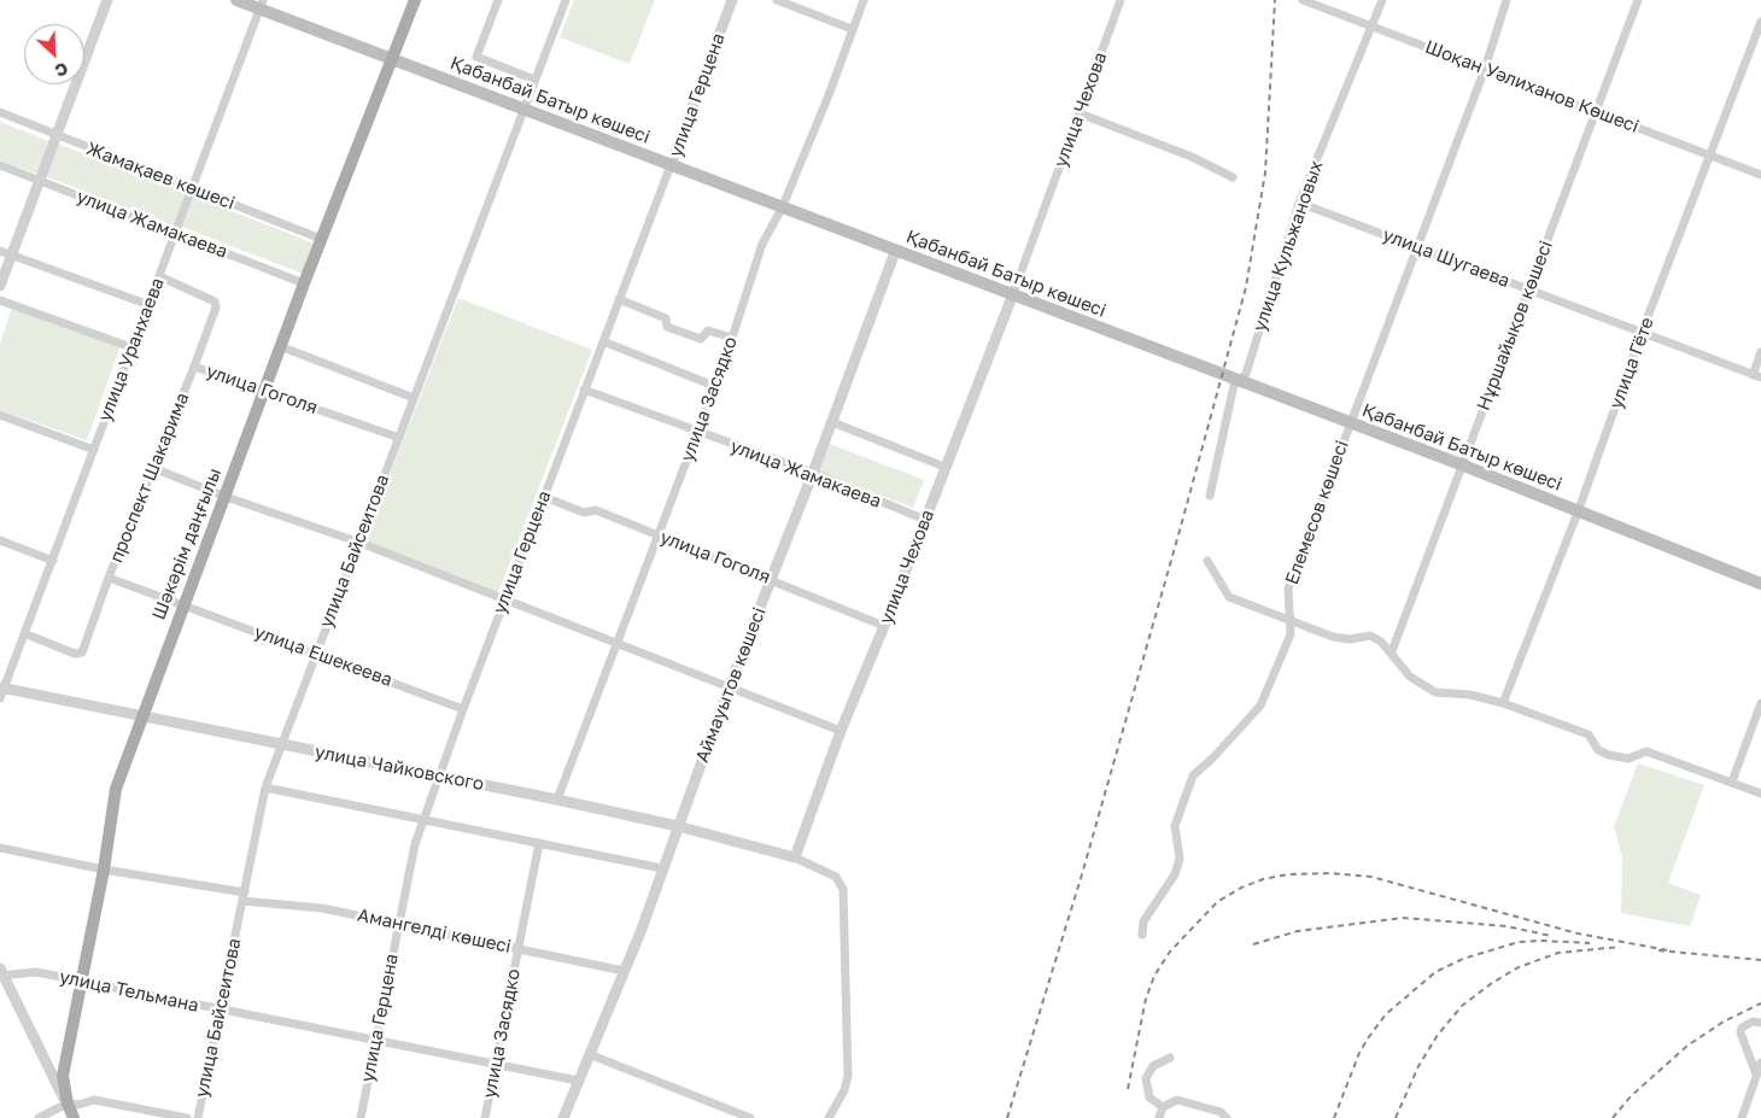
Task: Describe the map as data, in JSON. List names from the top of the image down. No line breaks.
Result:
{"streets":{"main road":["Қабанбай Батыр көшесі","Шәкәрім даңғылы"],"street":["Шоқан Уәлиханов Көшесі","улица Герцена","улица Чехова","Жамақаев көшесі","улица Жамакаева","улица Кульжановых","улица Шугаева","Нұршайықов көшесі","улица Уранхаева","улица Гёте","улица Гоголя","улица Засядко","проспект Шакарима","Елемесов көшесі","улица Байсеитова","улица Ешекеева","Аймауытов көшесі","улица Чайковского","Амангелді көшесі","улица Тельмана"]},"crossings":[["Шоқан Уәлиханов Көшесі","улица Кульжановых"],["Шоқан Уәлиханов Көшесі","Нұршайықов көшесі"],["Шоқан Уәлиханов Көшесі","улица Гёте"],["Шоқан Уәлиханов Көшесі","Елемесов көшесі"],["улица Герцена","Қабанбай Батыр көшесі"],["улица Герцена","улица Жамакаева"],["улица Герцена","улица Гоголя"],["улица Герцена","улица Ешекеева"],["улица Герцена","улица Чайковского"],["улица Герцена","Амангелді көшесі"],["улица Герцена","улица Тельмана"],["Қабанбай Батыр көшесі","улица Чехова"],["Қабанбай Батыр көшесі","улица Кульжановых"],["Қабанбай Батыр көшесі","Нұршайықов көшесі"],["Қабанбай Батыр көшесі","улица Уранхаева"],["Қабанбай Батыр көшесі","улица Гёте"],["Қабанбай Батыр көшесі","улица Засядко"],["Қабанбай Батыр көшесі","Елемесов көшесі"],["Қабанбай Батыр көшесі","Шәкәрім даңғылы"],["Қабанбай Батыр көшесі","улица Байсеитова"],["Қабанбай Батыр көшесі","Аймауытов көшесі"],["улица Чехова","улица Жамакаева"],["улица Чехова","улица Гоголя"],["улица Чехова","улица Чайковского"],["Жамақаев көшесі","улица Уранхаева"],["Жамақаев көшесі","Шәкәрім даңғылы"],["улица Жамакаева","улица Уранхаева"],["улица Жамакаева","улица Засядко"],["улица Жамакаева","Шәкәрім даңғылы"],["улица Жамакаева","Аймауытов көшесі"],["улица Кульжановых","улица Шугаева"],["улица Шугаева","Нұршайықов көшесі"],["улица Шугаева","улица Гёте"],["улица Шугаева","Елемесов көшесі"],["улица Уранхаева","проспект Шакарима"],["улица Уранхаева","улица Чайковского"],["улица Гоголя","улица Засядко"],["улица Гоголя","проспект Шакарима"],["улица Гоголя","Шәкәрім даңғылы"],["улица Гоголя","улица Байсеитова"],["улица Гоголя","Аймауытов көшесі"],["улица Засядко","улица Чайковского"],["улица Засядко","Амангелді көшесі"],["улица Засядко","улица Тельмана"],["проспект Шакарима","улица Ешекеева"],["Шәкәрім даңғылы","улица Ешекеева"],["Шәкәрім даңғылы","улица Чайковского"],["Шәкәрім даңғылы","Амангелді көшесі"],["Шәкәрім даңғылы","улица Тельмана"],["улица Байсеитова","улица Ешекеева"],["улица Байсеитова","улица Чайковского"],["улица Байсеитова","Амангелді көшесі"],["улица Байсеитова","улица Тельмана"],["Аймауытов көшесі","улица Чайковского"],["Аймауытов көшесі","Амангелді көшесі"],["Аймауытов көшесі","улица Тельмана"]],"north":"bottom right"}
